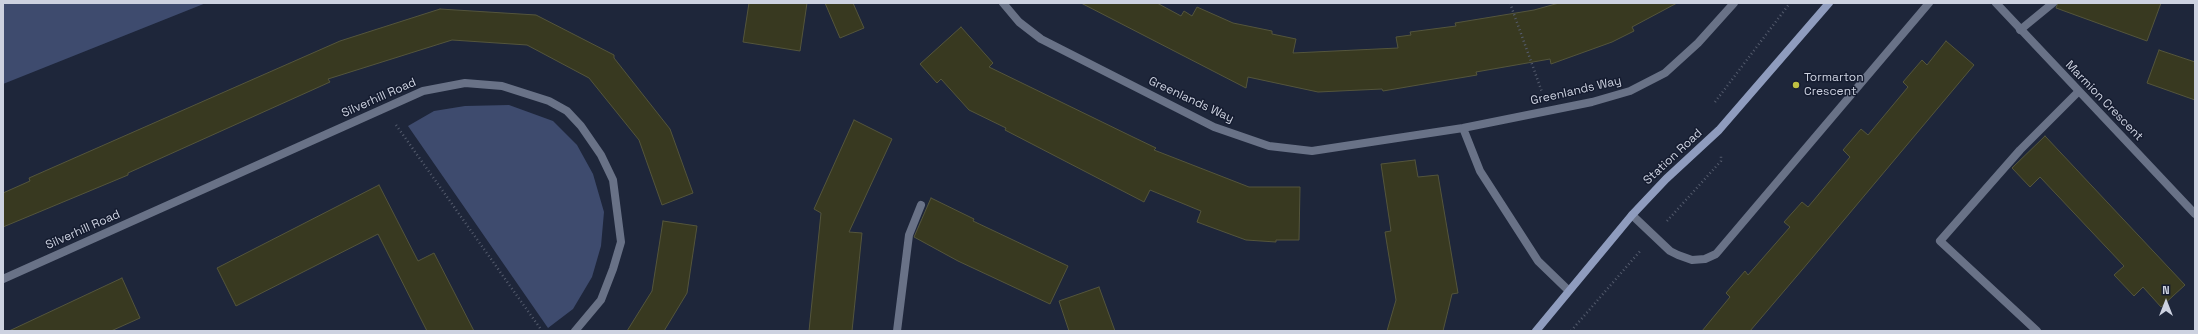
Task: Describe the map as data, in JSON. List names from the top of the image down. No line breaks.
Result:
{"streets":{"main road":["Station Road"],"street":["Greenlands Way","Silverhill Road","Marmion Crescent"]},"places":["Tormarton Crescent"],"north":"top"}
